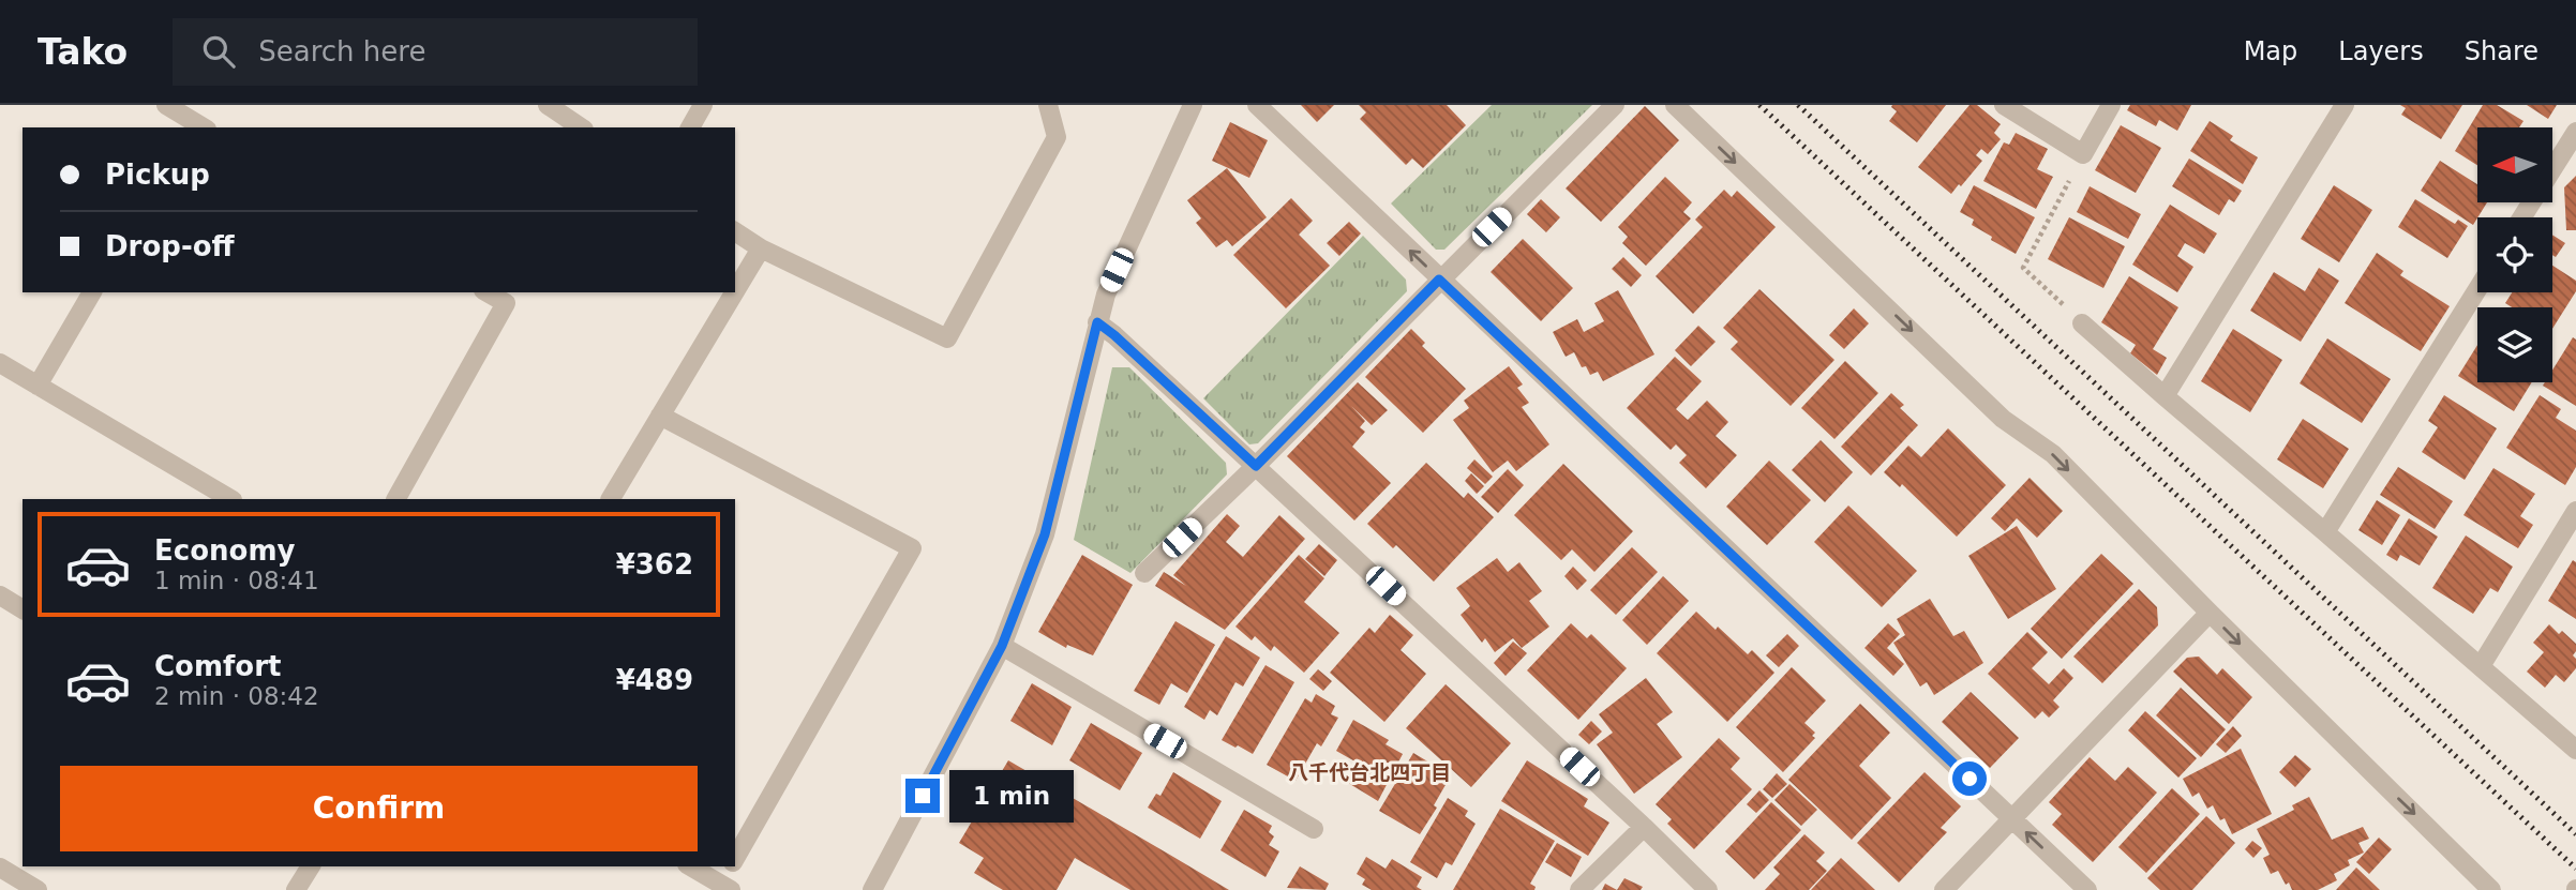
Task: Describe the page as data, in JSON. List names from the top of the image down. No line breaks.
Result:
{"districts":["八千代台北四丁目"],"north":"left","page":{"header":"Tako","search":"Search here","nav":["Map","Layers","Share"],"banner":["Pickup","Drop-off"],"list":[{"name":"Economy","note":"1 min · 08:41","value":"¥362"},{"name":"Comfort","note":"2 min · 08:42","value":"¥489"}],"buttons":"Confirm","bubble":"1 min"}}
